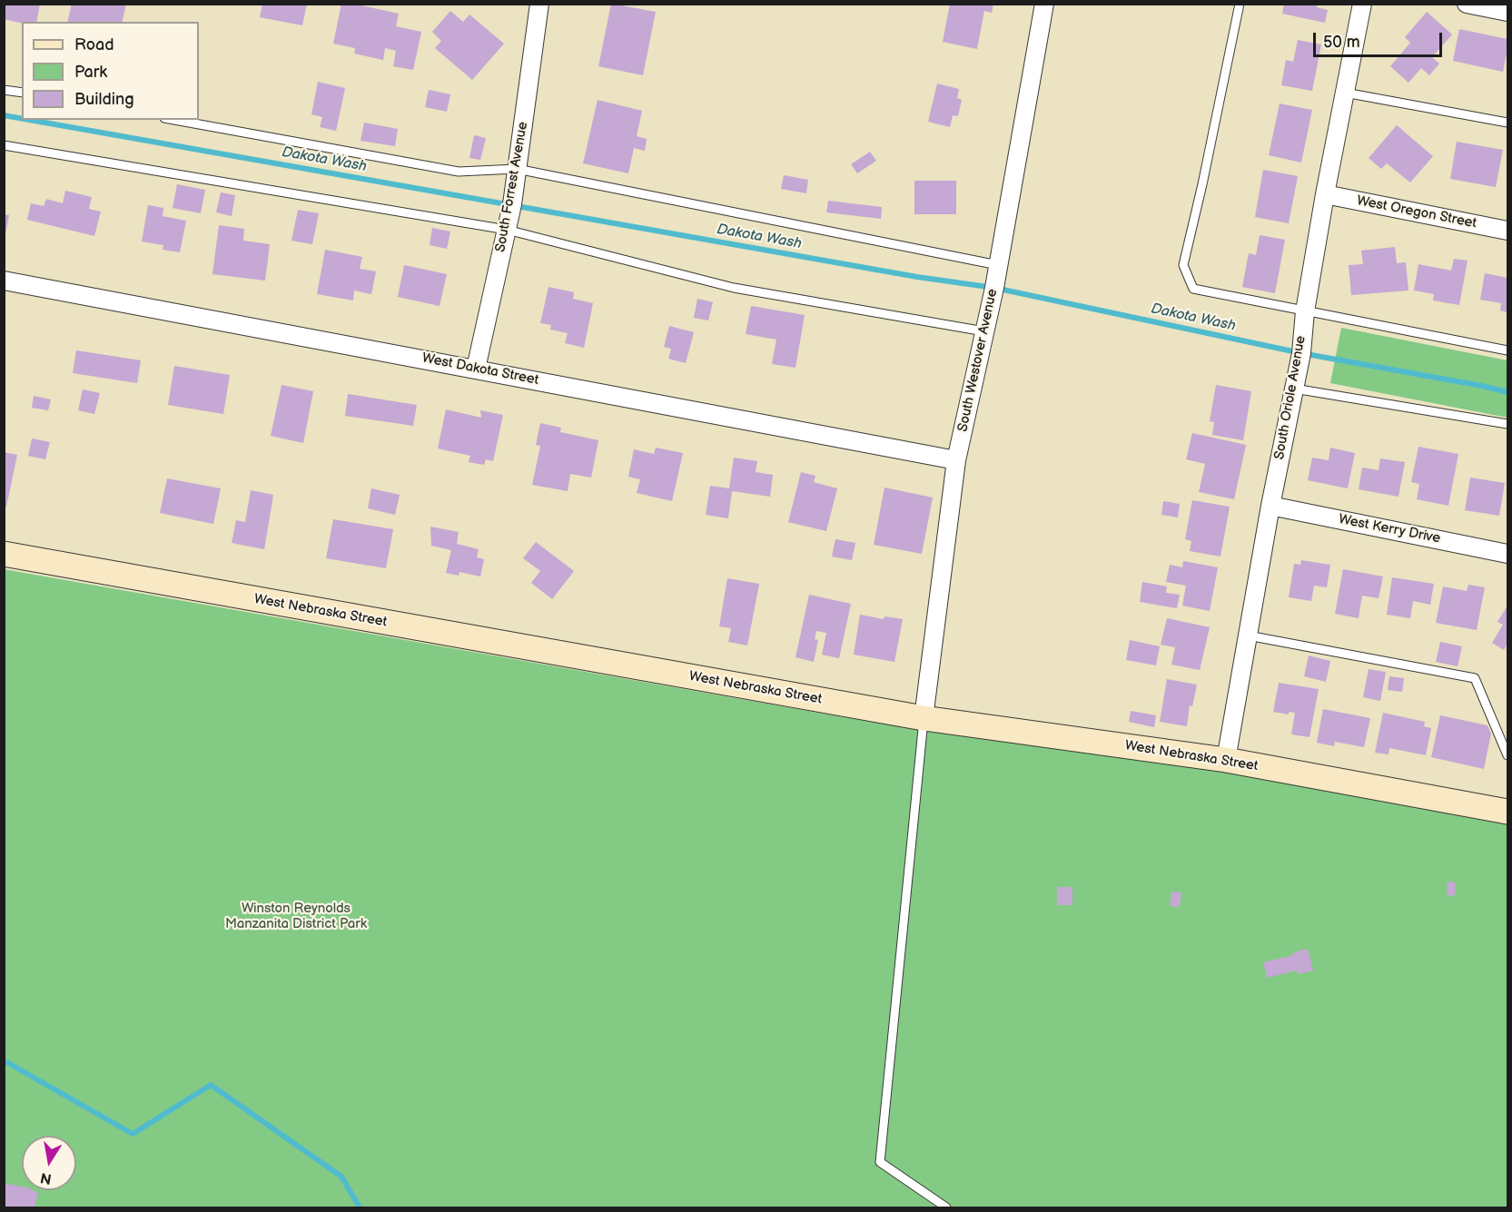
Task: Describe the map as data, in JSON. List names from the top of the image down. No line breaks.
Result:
{"streets":{"street":["South Forrest Avenue","West Oregon Street","South Westover Avenue","West Dakota Street","South Oriole Avenue","West Kerry Drive","West Nebraska Street"]},"crossings":[["South Forrest Avenue","West Dakota Street"],["West Oregon Street","South Oriole Avenue"],["South Westover Avenue","West Dakota Street"],["South Westover Avenue","West Nebraska Street"],["South Oriole Avenue","West Kerry Drive"],["South Oriole Avenue","West Nebraska Street"]],"water":["Dakota Wash"],"parks":["Winston Reynolds Manzanita District Park"],"legend":["Road","Park","Building"],"scale_bar":"50 m","north":"bottom"}
